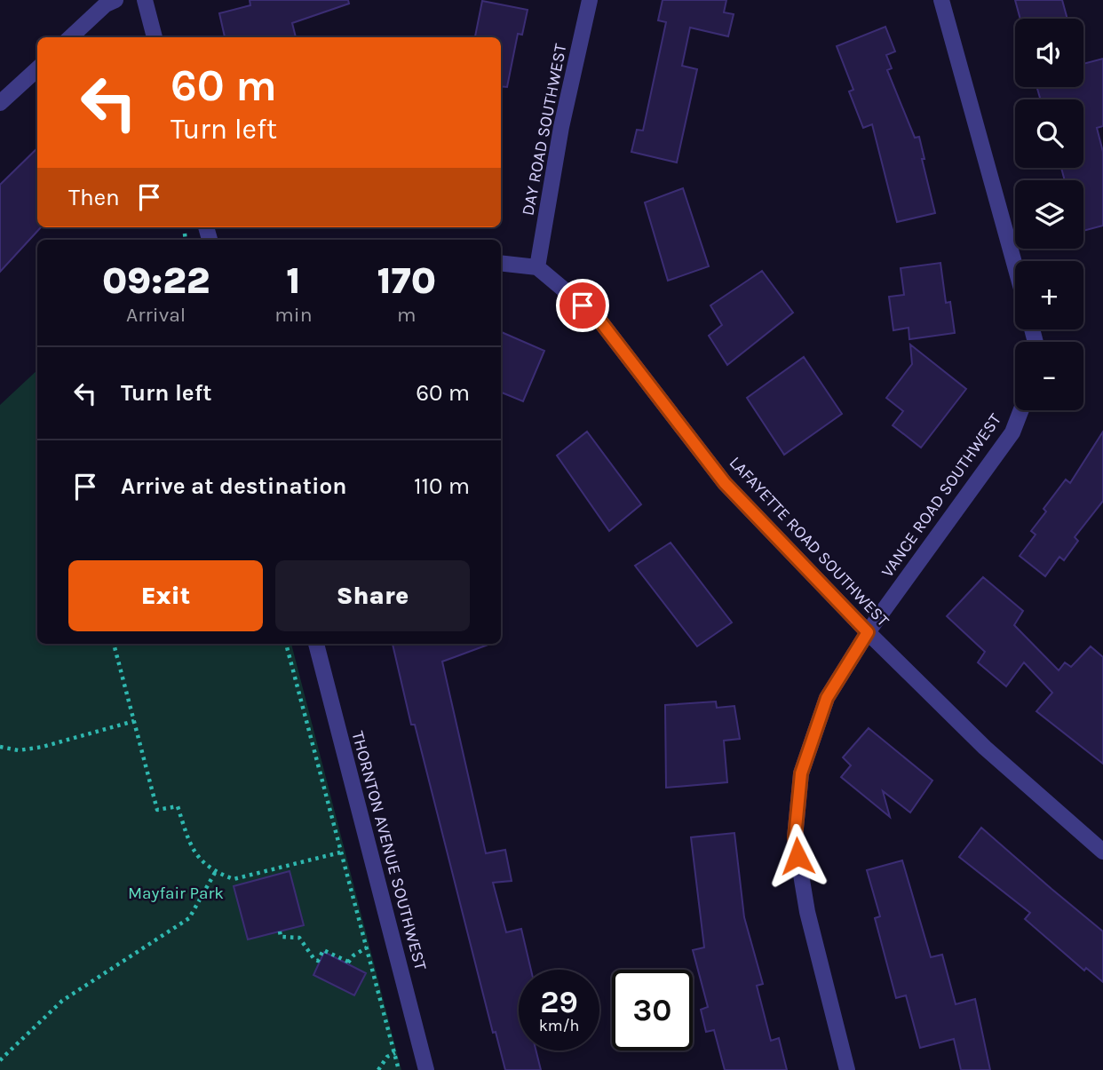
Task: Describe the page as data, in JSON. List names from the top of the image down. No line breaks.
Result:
{"streets":{"street":["DAY ROAD SOUTHWEST","VANCE ROAD SOUTHWEST","LAFAYETTE ROAD SOUTHWEST","THORNTON AVENUE SOUTHWEST"]},"crossings":[["DAY ROAD SOUTHWEST","LAFAYETTE ROAD SOUTHWEST"],["VANCE ROAD SOUTHWEST","LAFAYETTE ROAD SOUTHWEST"]],"parks":["Mayfair Park"],"page":{"map_buttons":["+","−"],"turn":["60 m","Turn left"],"then":"Then","eta":["09:22","Arrival","1","min","170","m"],"list":[{"name":"Turn left","value":"60 m"},{"name":"Arrive at destination","value":"110 m"}],"buttons":["Exit","Share"],"speed":"29 km/h","limit":"30"}}
